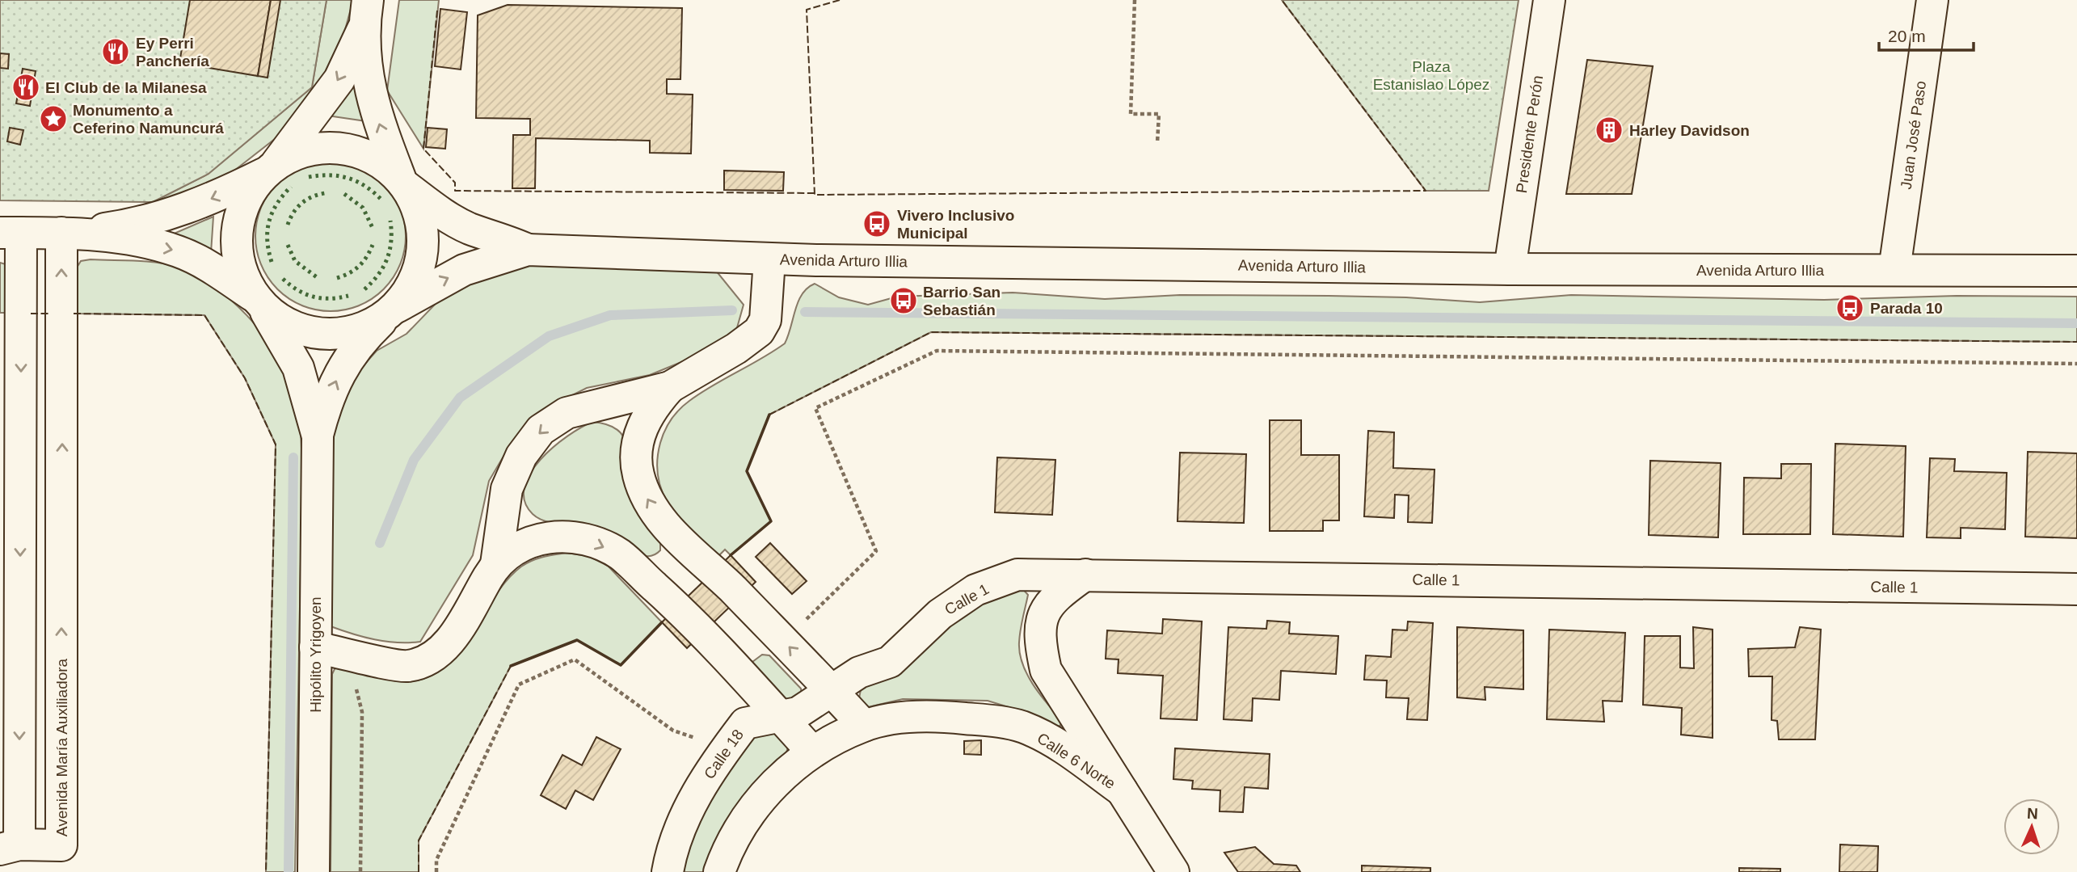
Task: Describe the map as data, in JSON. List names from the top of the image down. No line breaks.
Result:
{"streets":{"street":["Presidente Perón","Juan José Paso","Avenida Arturo Illia","Calle 1","Hipólito Yrigoyen","Avenida María Auxiliadora","Calle 18","Calle 6 Norte"]},"crossings":[["Presidente Perón","Avenida Arturo Illia"],["Juan José Paso","Avenida Arturo Illia"],["Avenida Arturo Illia","Hipólito Yrigoyen"],["Calle 1","Calle 18"],["Calle 1","Calle 6 Norte"]],"parks":["Plaza Estanislao López"],"places":{"restaurant":["Ey Perri Panchería","El Club de la Milanesa"],"place":["Monumento a Ceferino Namuncurá"],"building":["Harley Davidson"],"bus stop":["Vivero Inclusivo Municipal","Barrio San Sebastián","Parada 10"]},"scale_bar":"20 m","north":"top"}
